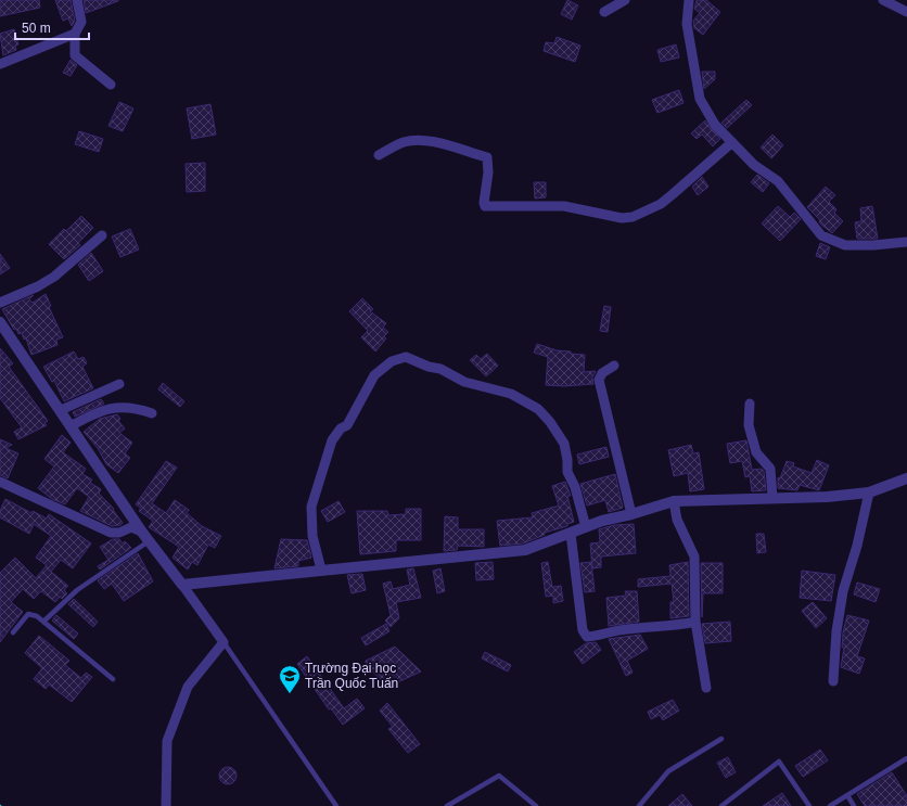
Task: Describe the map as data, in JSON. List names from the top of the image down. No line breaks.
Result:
{"places":{"school or university":["Trường Đại học Trần Quốc Tuấn"]},"scale_bar":"50 m"}
